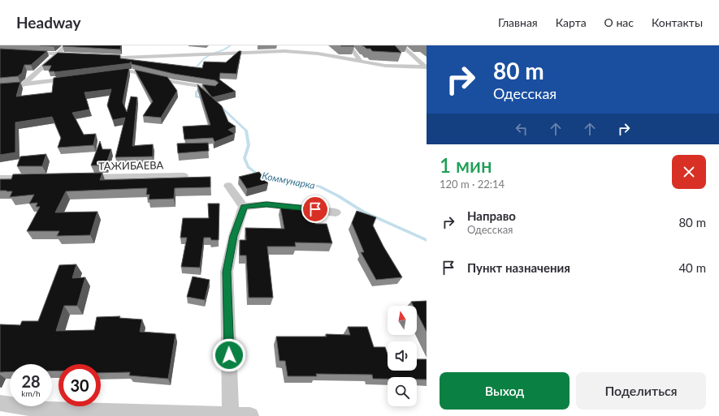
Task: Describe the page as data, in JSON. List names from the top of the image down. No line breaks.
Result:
{"streets":{"street":["ТАЖИБАЕВА"]},"water":["Коммунарка"],"north":"top","page":{"header":"Headway","nav":["Главная","Карта","О нас","Контакты"],"turn":["80 m","Одесская"],"heading":["1 мин","120 m · 22:14"],"list":[{"name":"Направо","note":"Одесская","value":"80 m"},{"name":"Пункт назначения","value":"40 m"}],"speed":"28 km/h","limit":"30","buttons":["Выход","Поделиться"]}}
